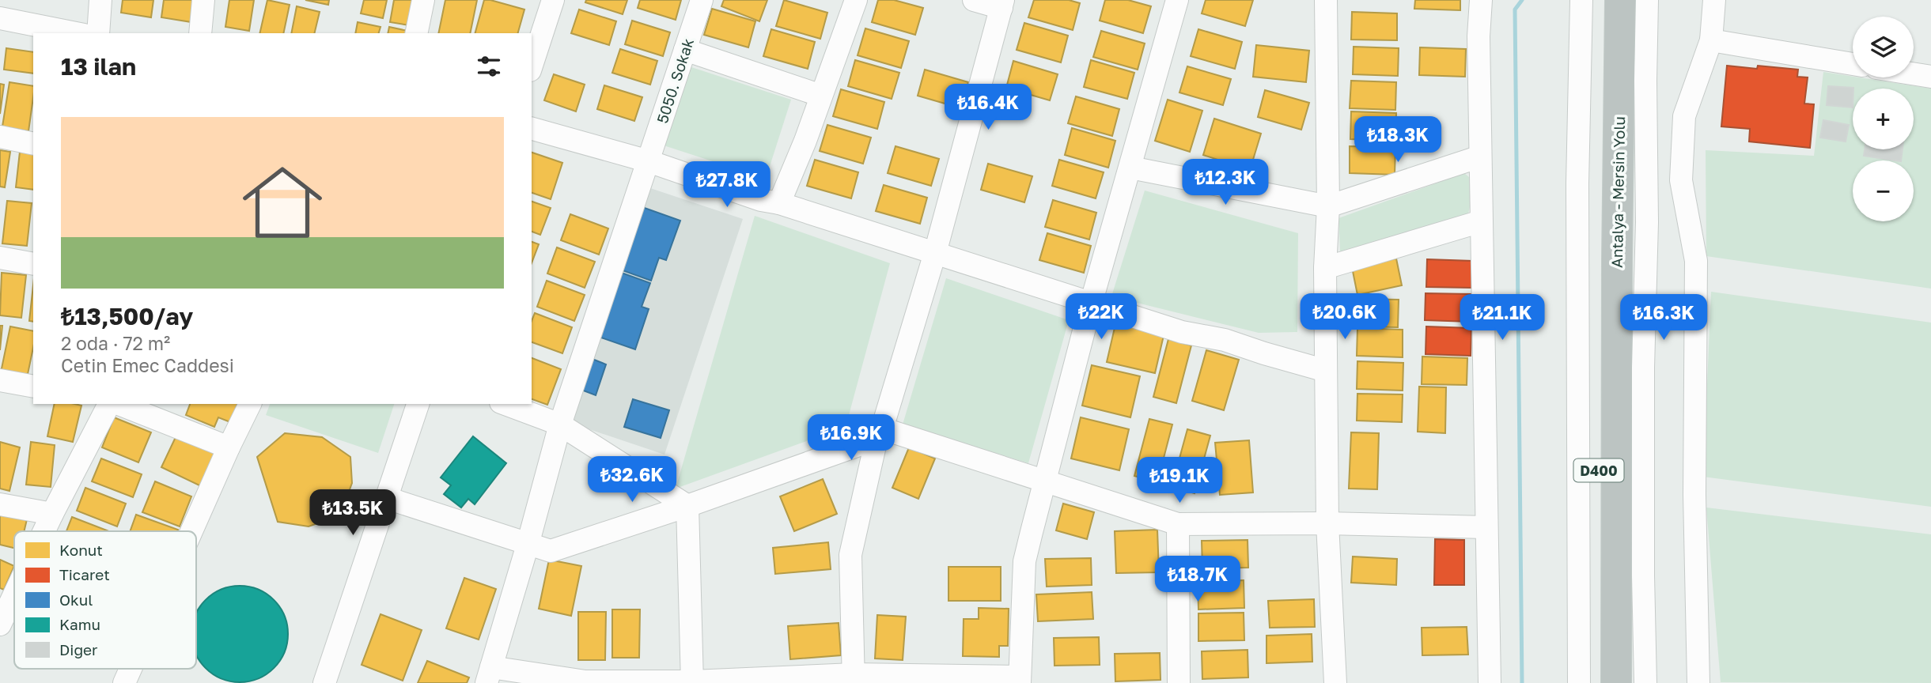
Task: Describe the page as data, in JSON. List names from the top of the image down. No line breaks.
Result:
{"streets":{"highway":["Antalya - Mersin Yolu","D400"],"street":["5050. Sokak"]},"legend":["Konut","Ticaret","Okul","Kamu","Diğer"],"page":{"map_buttons":["+","−"],"heading":"13 ilan","price":["₺16.4K","₺18.3K","₺12.3K","₺27.8K","₺22K","₺20.6K","₺21.1K","₺16.3K","₺16.9K","₺32.6K","₺19.1K","₺13.5K","₺18.7K"],"list":[{"name":"₺13,500/ay","note":"2 oda · 72 m² · Cetin Emec Caddesi"}]}}
